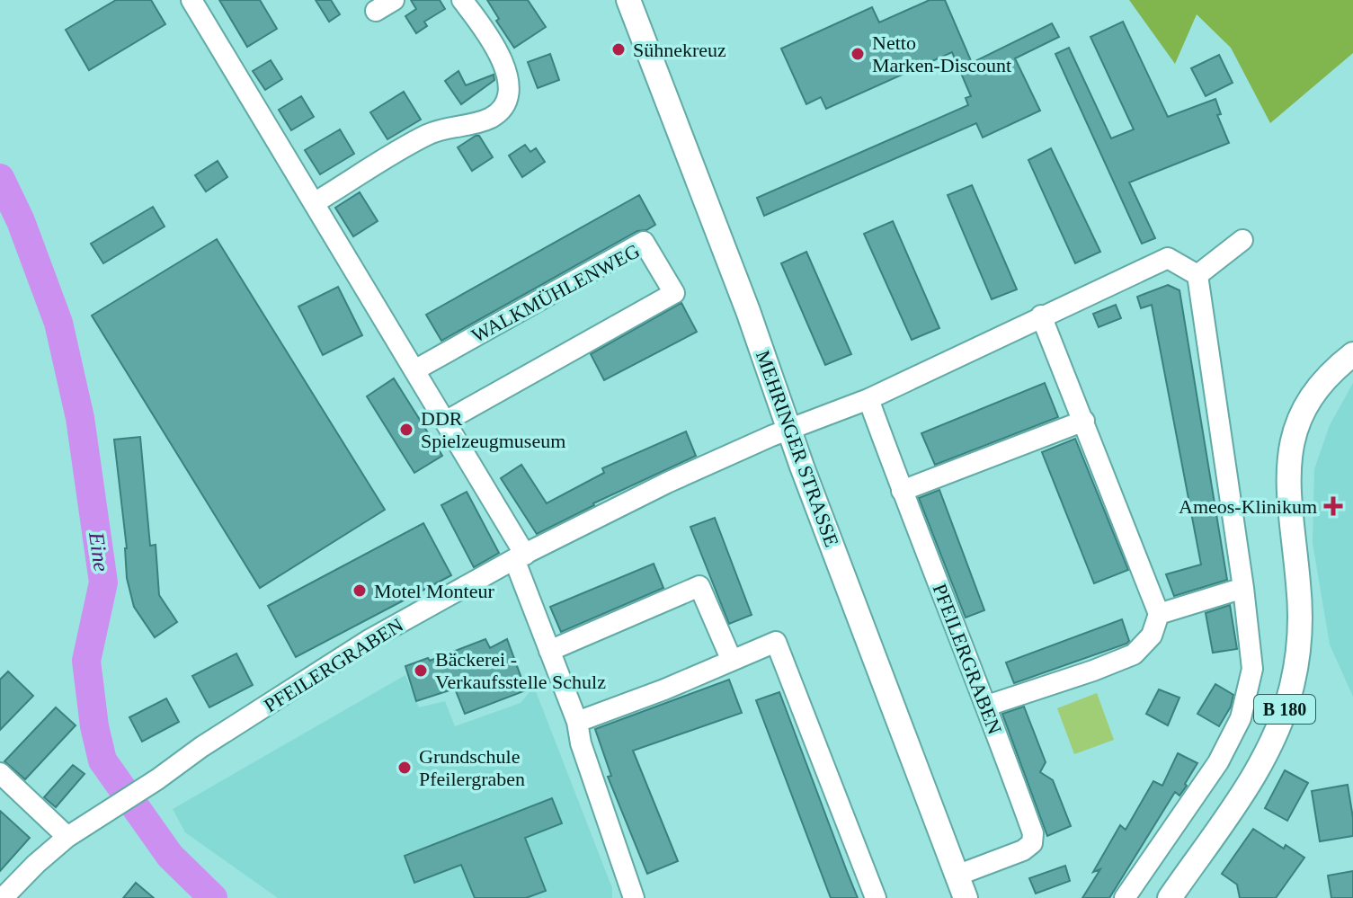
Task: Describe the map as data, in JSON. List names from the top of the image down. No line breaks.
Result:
{"streets":{"main road":["MEHRINGER STRASSE","B 180"],"street":["WALKMÜHLENWEG","PFEILERGRABEN"]},"crossings":[["MEHRINGER STRASSE","PFEILERGRABEN"]],"water":["Eine"],"places":{"other":["Sühnekreuz","Netto Marken-Discount","DDR Spielzeugmuseum","Motel Monteur","Bäckerei - Verkaufsstelle Schulz","Grundschule Pfeilergraben"],"health":["Ameos-Klinikum"]}}
